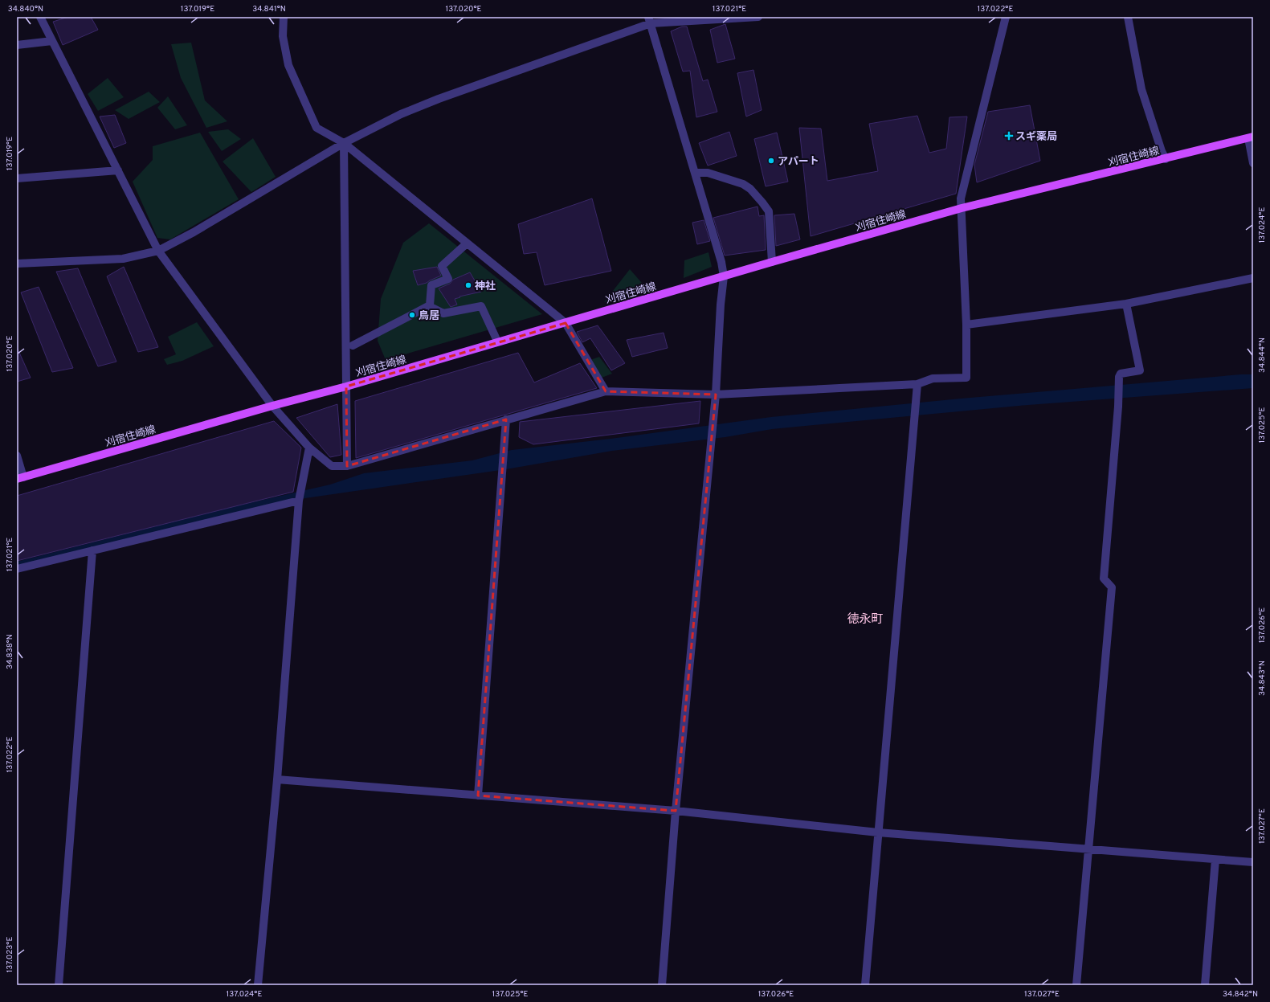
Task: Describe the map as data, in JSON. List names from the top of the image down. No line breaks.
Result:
{"streets":{"main road":["刈宿住崎線"]},"districts":["徳永町"],"places":{"health":["スギ薬局"],"other":["アパート","神社","鳥居"]},"coordinates":["34.840°N","137.019°E","34.841°N","137.020°E","137.021°E","137.022°E","137.024°E","34.844°N","137.025°E","137.026°E","34.838°N","34.843°N","137.027°E","137.023°E","34.842°N"]}
